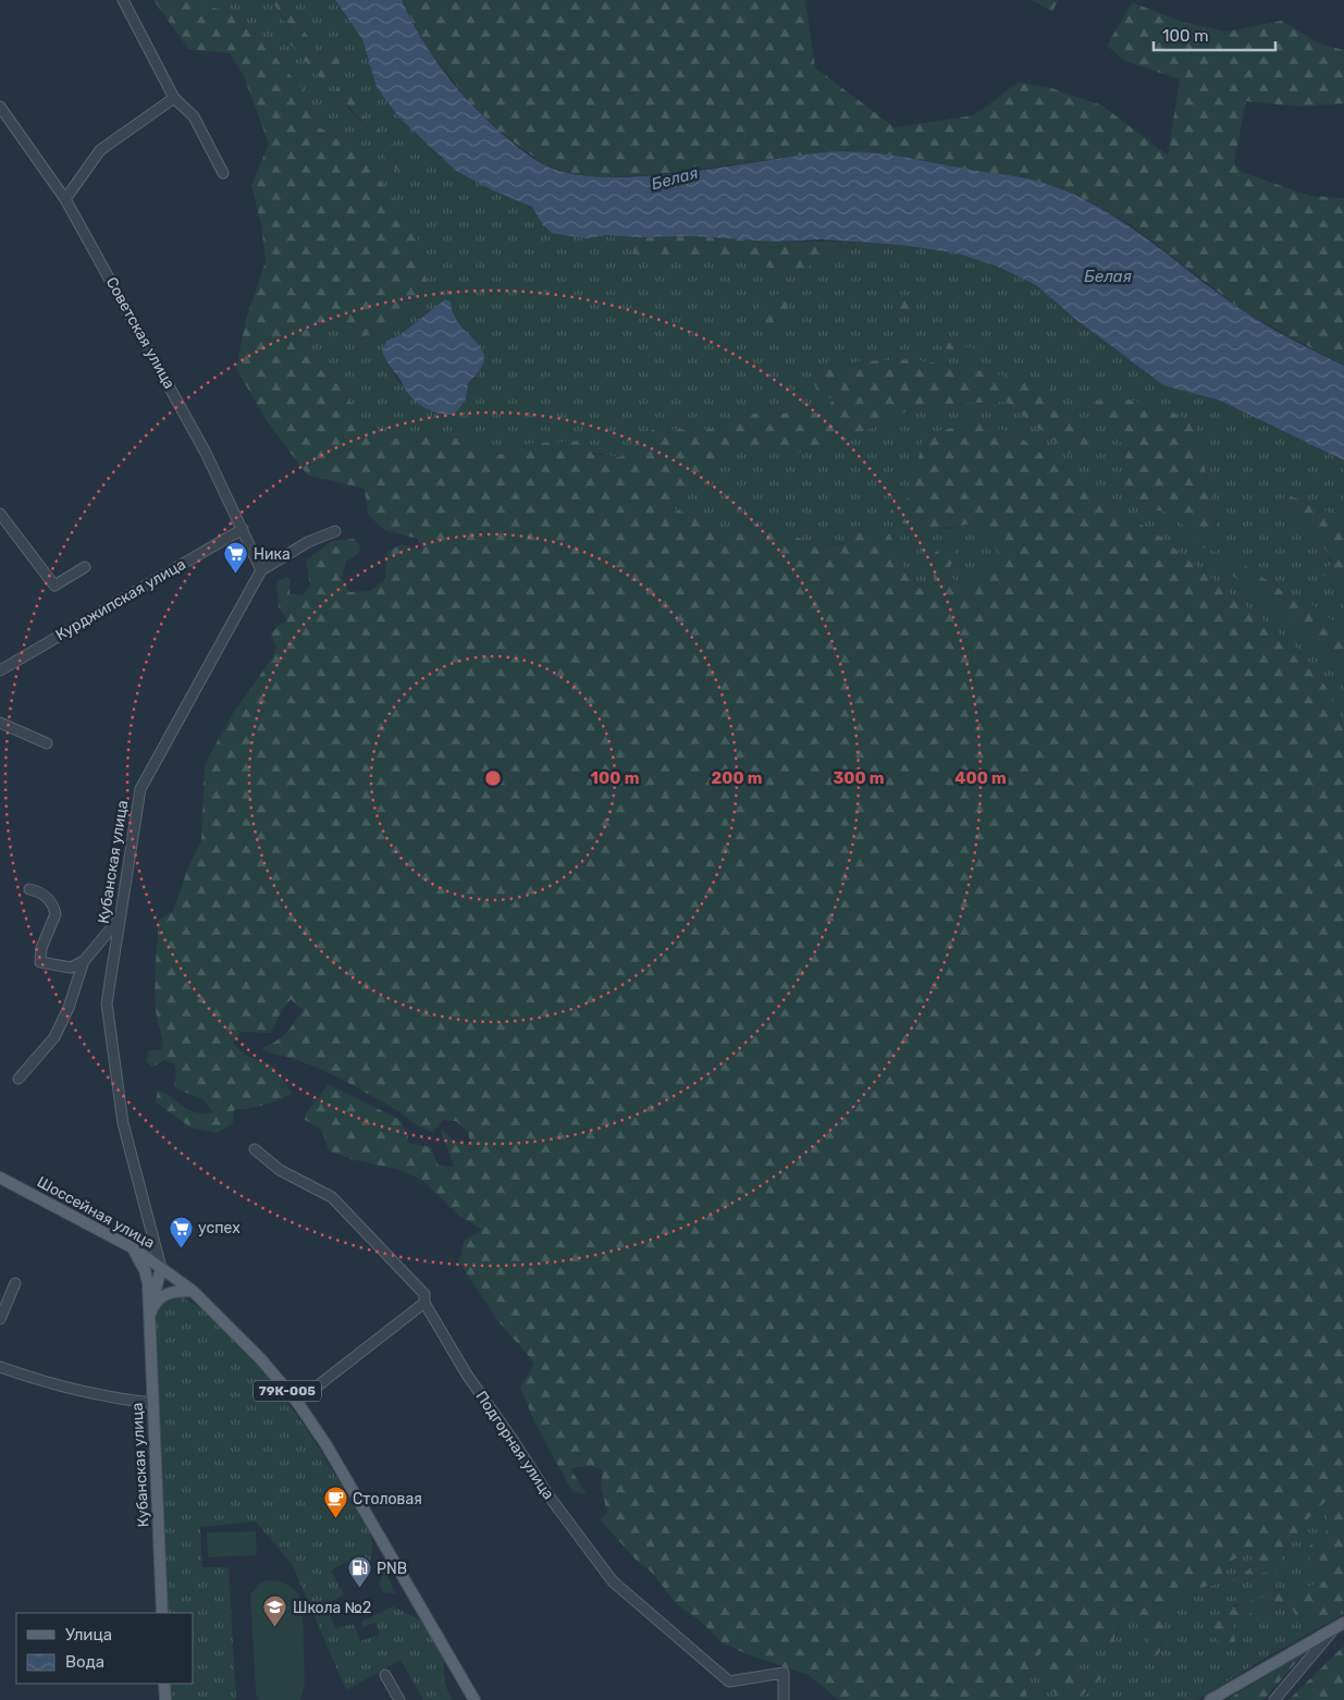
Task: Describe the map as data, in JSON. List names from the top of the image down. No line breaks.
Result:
{"streets":{"main road":["Кубанская улица","Шоссейная улица","79К-005"],"street":["Советская улица","Курджипская улица","Подгорная улица"]},"crossings":[["Советская улица","Курджипская улица"],["Советская улица","Кубанская улица"],["Кубанская улица","Шоссейная улица"]],"water":["Белая"],"places":{"supermarket":["Ника","успех"],"cafe":["Столовая"],"fuel station":["PNB"],"school or university":["Школа №2"]},"legend":["Улица","Вода"],"scale_bar":"100 m","rings":["100 m","200 m","300 m","400 m"]}
